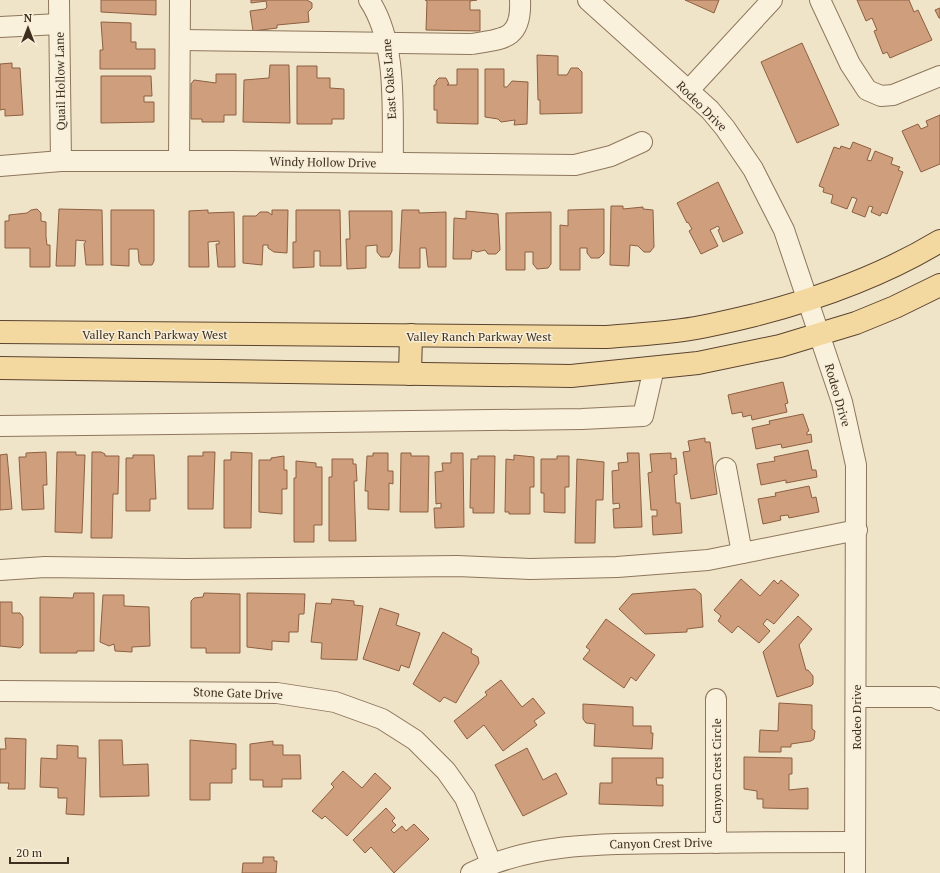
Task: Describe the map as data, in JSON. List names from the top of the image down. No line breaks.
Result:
{"streets":{"main road":["Valley Ranch Parkway West"],"street":["East Oaks Lane","Quail Hollow Lane","Rodeo Drive","Windy Hollow Drive","Stone Gate Drive","Canyon Crest Circle","Canyon Crest Drive"]},"crossings":[["East Oaks Lane","Windy Hollow Drive"],["Quail Hollow Lane","Windy Hollow Drive"],["Rodeo Drive","Valley Ranch Parkway West"],["Rodeo Drive","Canyon Crest Drive"],["Stone Gate Drive","Canyon Crest Drive"],["Canyon Crest Circle","Canyon Crest Drive"]],"scale_bar":"20 m","north":"top"}
